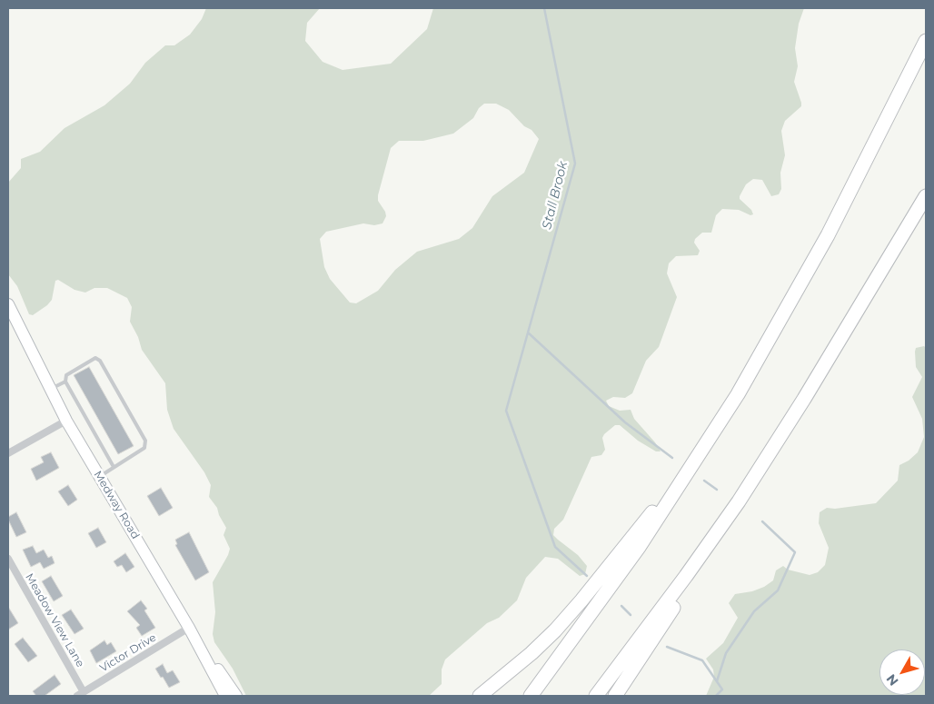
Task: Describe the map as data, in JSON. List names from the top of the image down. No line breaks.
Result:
{"streets":{"main road":["Medway Road"],"street":["Meadow View Lane","Victor Drive"]},"crossings":[["Medway Road","Victor Drive"],["Meadow View Lane","Victor Drive"]],"water":["Stall Brook"],"north":"bottom left"}
